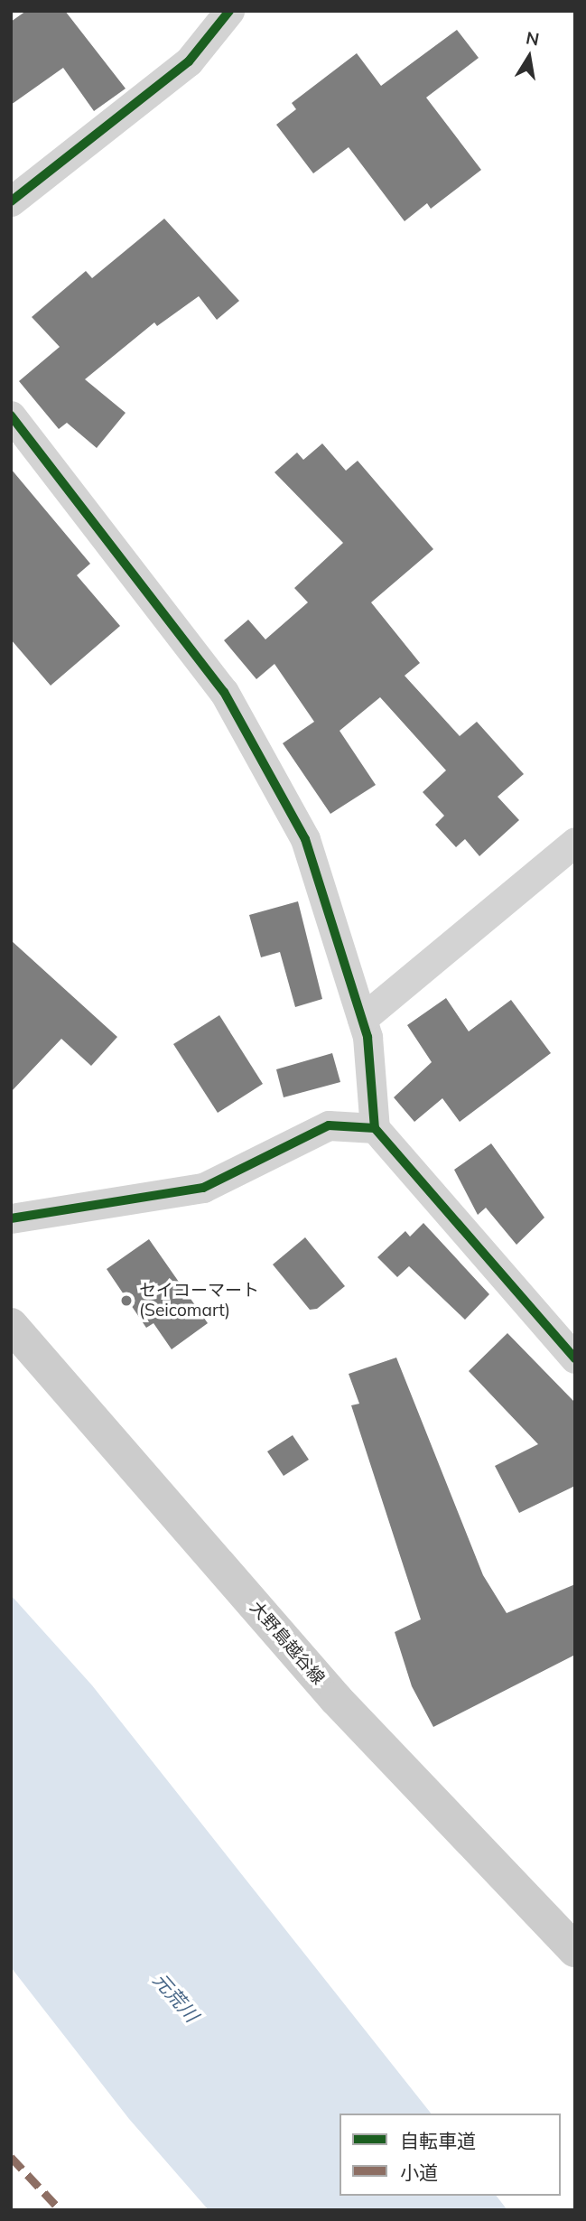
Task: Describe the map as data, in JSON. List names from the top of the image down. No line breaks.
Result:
{"streets":{"main road":["大野島越谷線"]},"water":["元荒川"],"places":["セイコーマート (Seicomart)"],"legend":["自転車道","小道"],"north":"top"}
